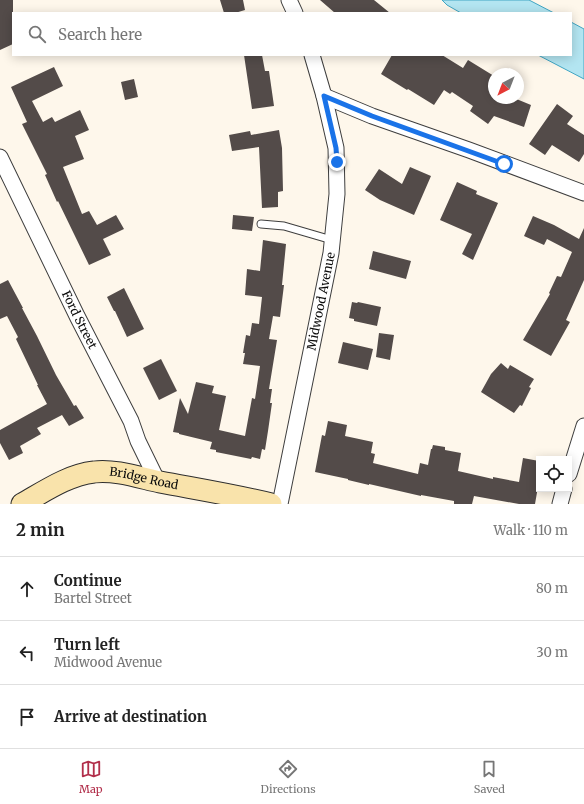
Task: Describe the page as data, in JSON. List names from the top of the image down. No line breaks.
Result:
{"streets":{"street":["Midwood Avenue","Ford Street","Bridge Road"]},"crossings":[["Ford Street","Bridge Road"]],"north":"bottom left","page":{"search":"Search here","heading":["2 min","Walk · 110 m"],"list":[["Continue","Bartel Street","80 m"],["Turn left","Midwood Avenue","30 m"],"Arrive at destination"],"nav":["Map","Directions","Saved"]}}
